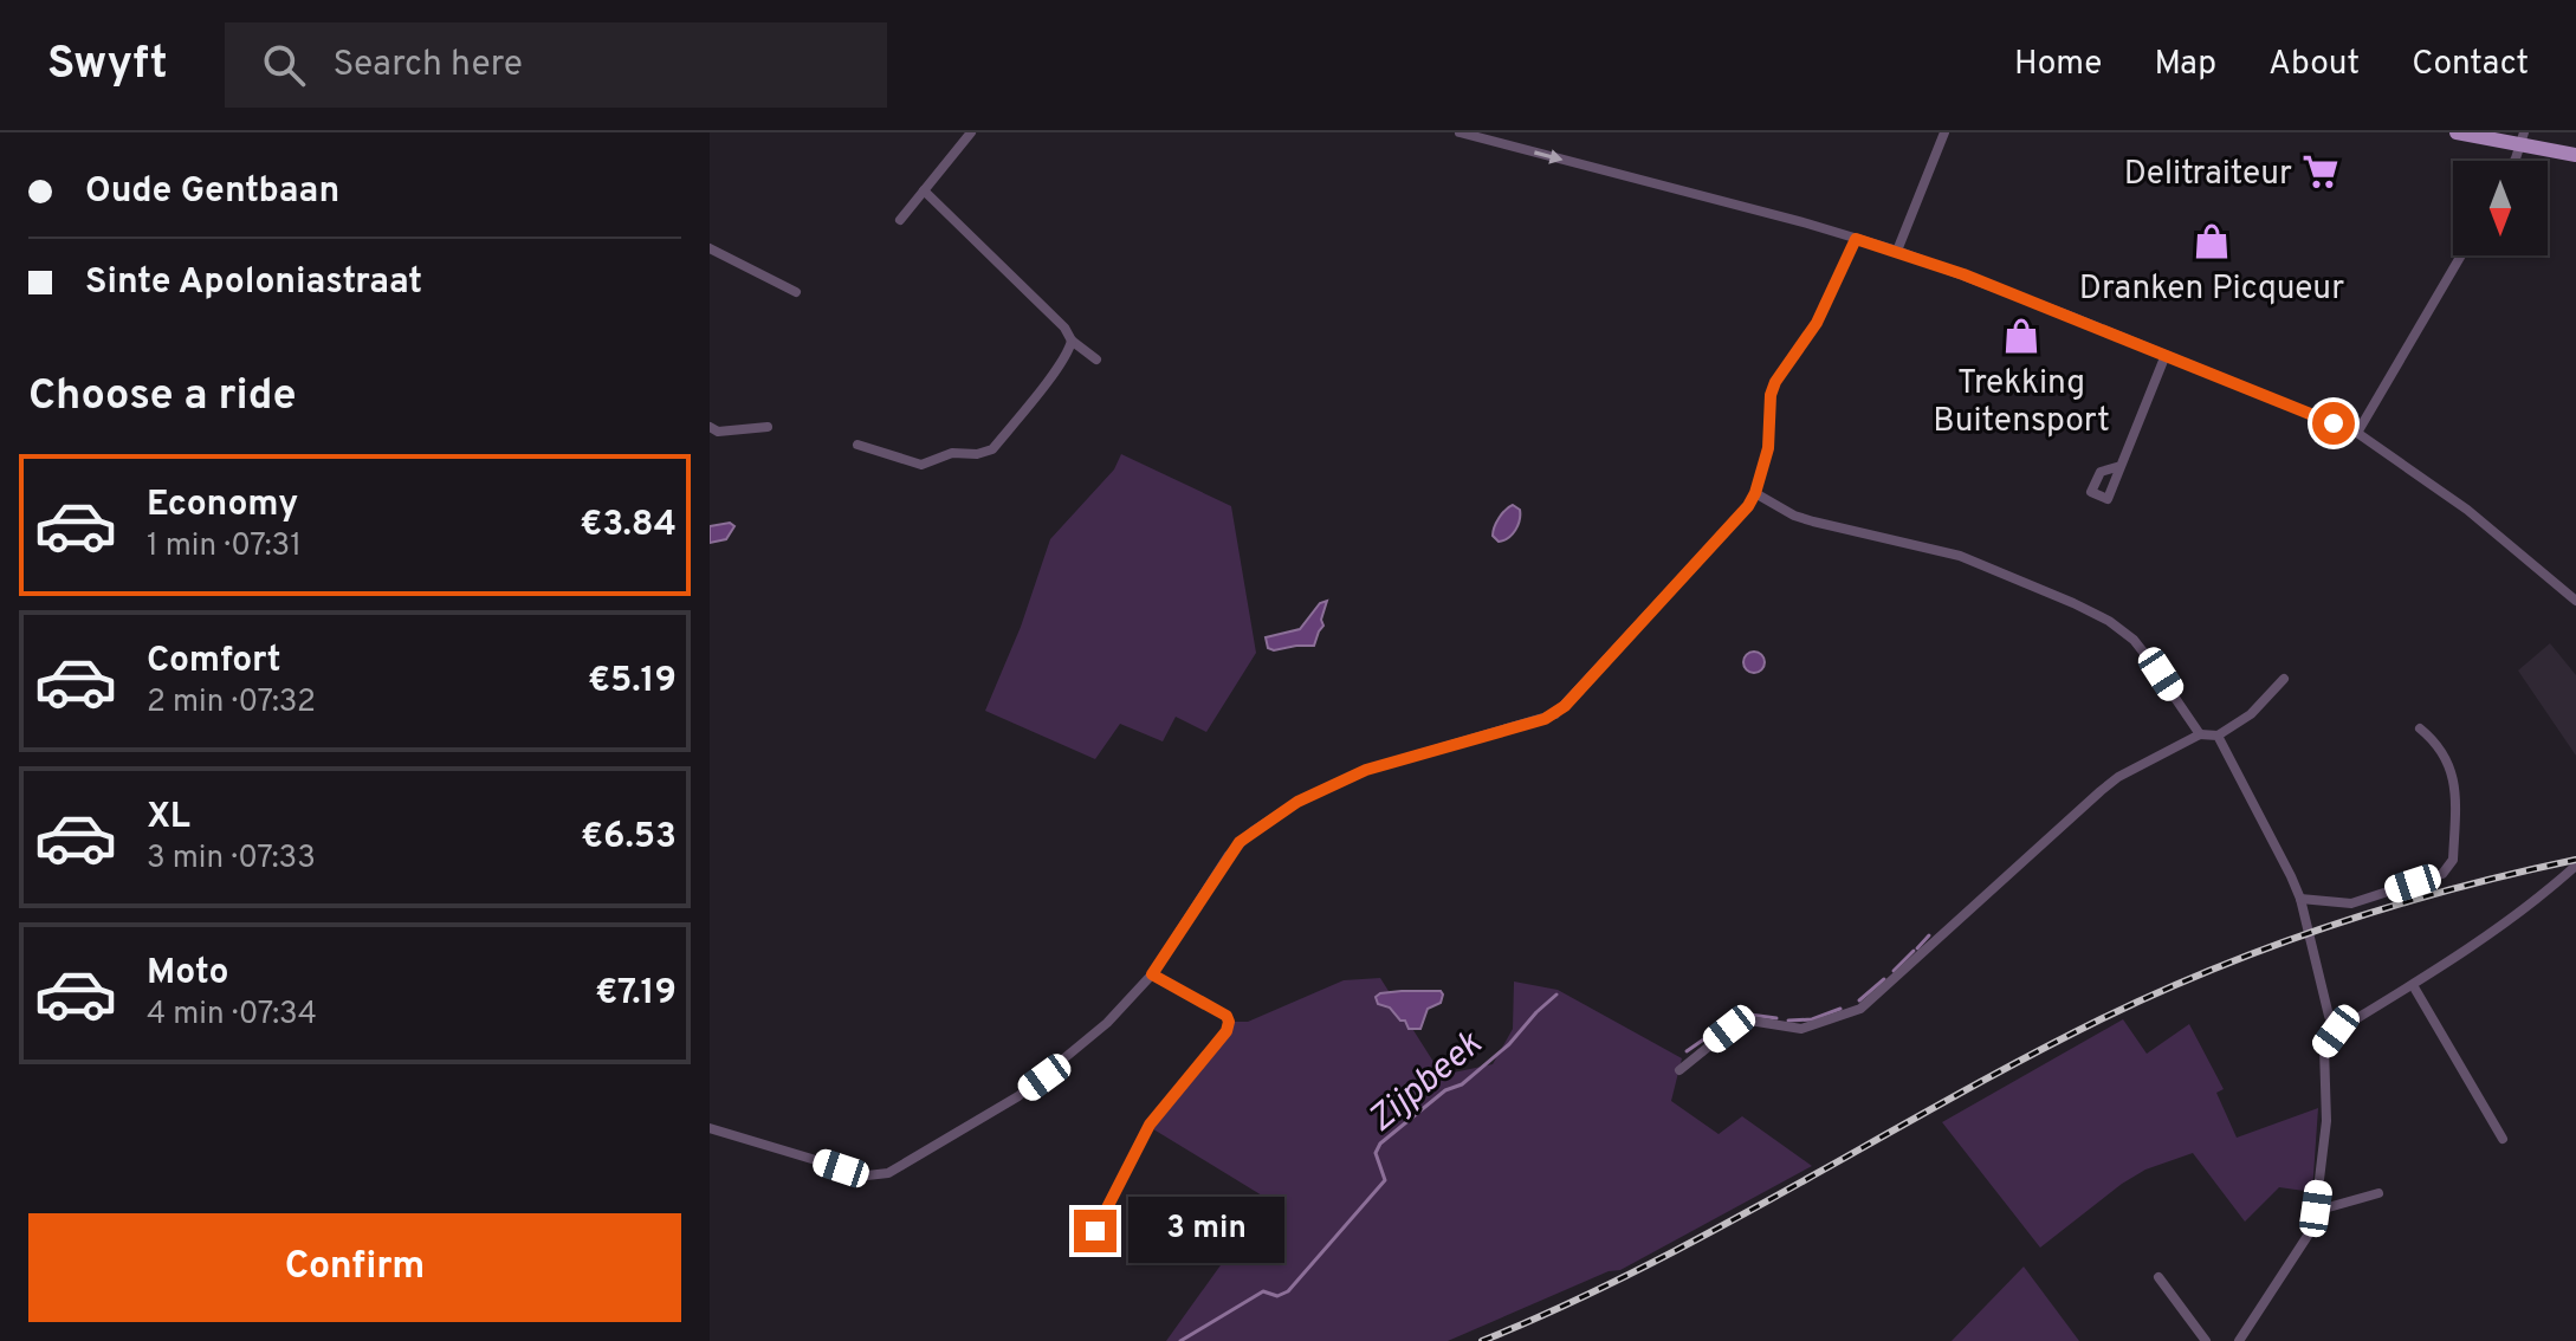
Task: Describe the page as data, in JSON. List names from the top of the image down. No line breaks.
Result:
{"water":["Zijpbeek"],"places":{"supermarket":["Delitraiteur"],"shop":["Dranken Picqueur","Trekking Buitensport"]},"north":"bottom","page":{"header":"Swyft","search":"Search here","nav":["Home","Map","About","Contact"],"banner":["Oude Gentbaan","Sinte Apoloniastraat"],"heading":"Choose a ride","list":[{"name":"Economy","note":"1 min · 07:31","value":"€3.84"},{"name":"Comfort","note":"2 min · 07:32","value":"€5.19"},{"name":"XL","note":"3 min · 07:33","value":"€6.53"},{"name":"Moto","note":"4 min · 07:34","value":"€7.19"}],"buttons":"Confirm","bubble":"3 min"}}
